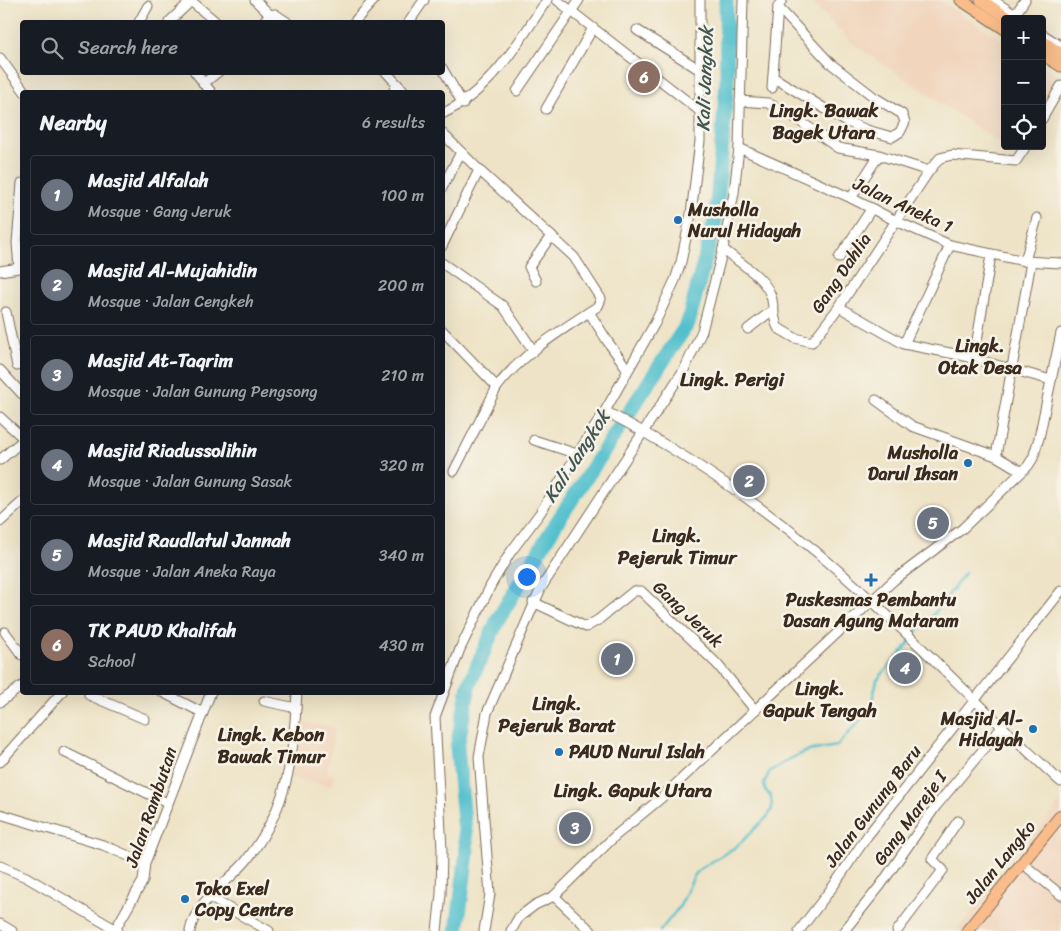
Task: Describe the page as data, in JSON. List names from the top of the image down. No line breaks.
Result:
{"streets":{"main road":["Jalan Langko"],"street":["Jalan Aneka 1","Gang Dahlia","Gang Jeruk","Jalan Gunung Baru","Jalan Rambutan","Gang Mareje I"]},"crossings":[["Jalan Aneka 1","Gang Dahlia"]],"districts":["Lingk. Bawak Bagek Utara","Lingk. Otak Desa","Lingk. Perigi","Lingk. Pejeruk Timur","Lingk. Gapuk Tengah","Lingk. Pejeruk Barat","Lingk. Kebon Bawak Timur","Lingk. Gapuk Utara"],"water":["Kali Jangkok"],"places":{"other":["Musholla Nurul Hidayah","Musholla Darul Ihsan","Masjid Al- Hidayah","PAUD Nurul Islah","Toko Exel Copy Centre"],"health":["Puskesmas Pembantu Dasan Agung Mataram"]},"page":{"map_buttons":["+","−"],"search":"Search here","pins":["6","2","5","1","4","3"],"heading":["Nearby","6 results"],"list":[{"mark":"1","name":"Masjid Alfalah","note":"Mosque · Gang Jeruk","value":"100 m"},{"mark":"2","name":"Masjid Al-Mujahidin","note":"Mosque · Jalan Cengkeh","value":"200 m"},{"mark":"3","name":"Masjid At-Taqrim","note":"Mosque · Jalan Gunung Pengsong","value":"210 m"},{"mark":"4","name":"Masjid Riadussolihin","note":"Mosque · Jalan Gunung Sasak","value":"320 m"},{"mark":"5","name":"Masjid Raudlatul Jannah","note":"Mosque · Jalan Aneka Raya","value":"340 m"},{"mark":"6","name":"TK PAUD Khalifah","note":"School","value":"430 m"}]}}
